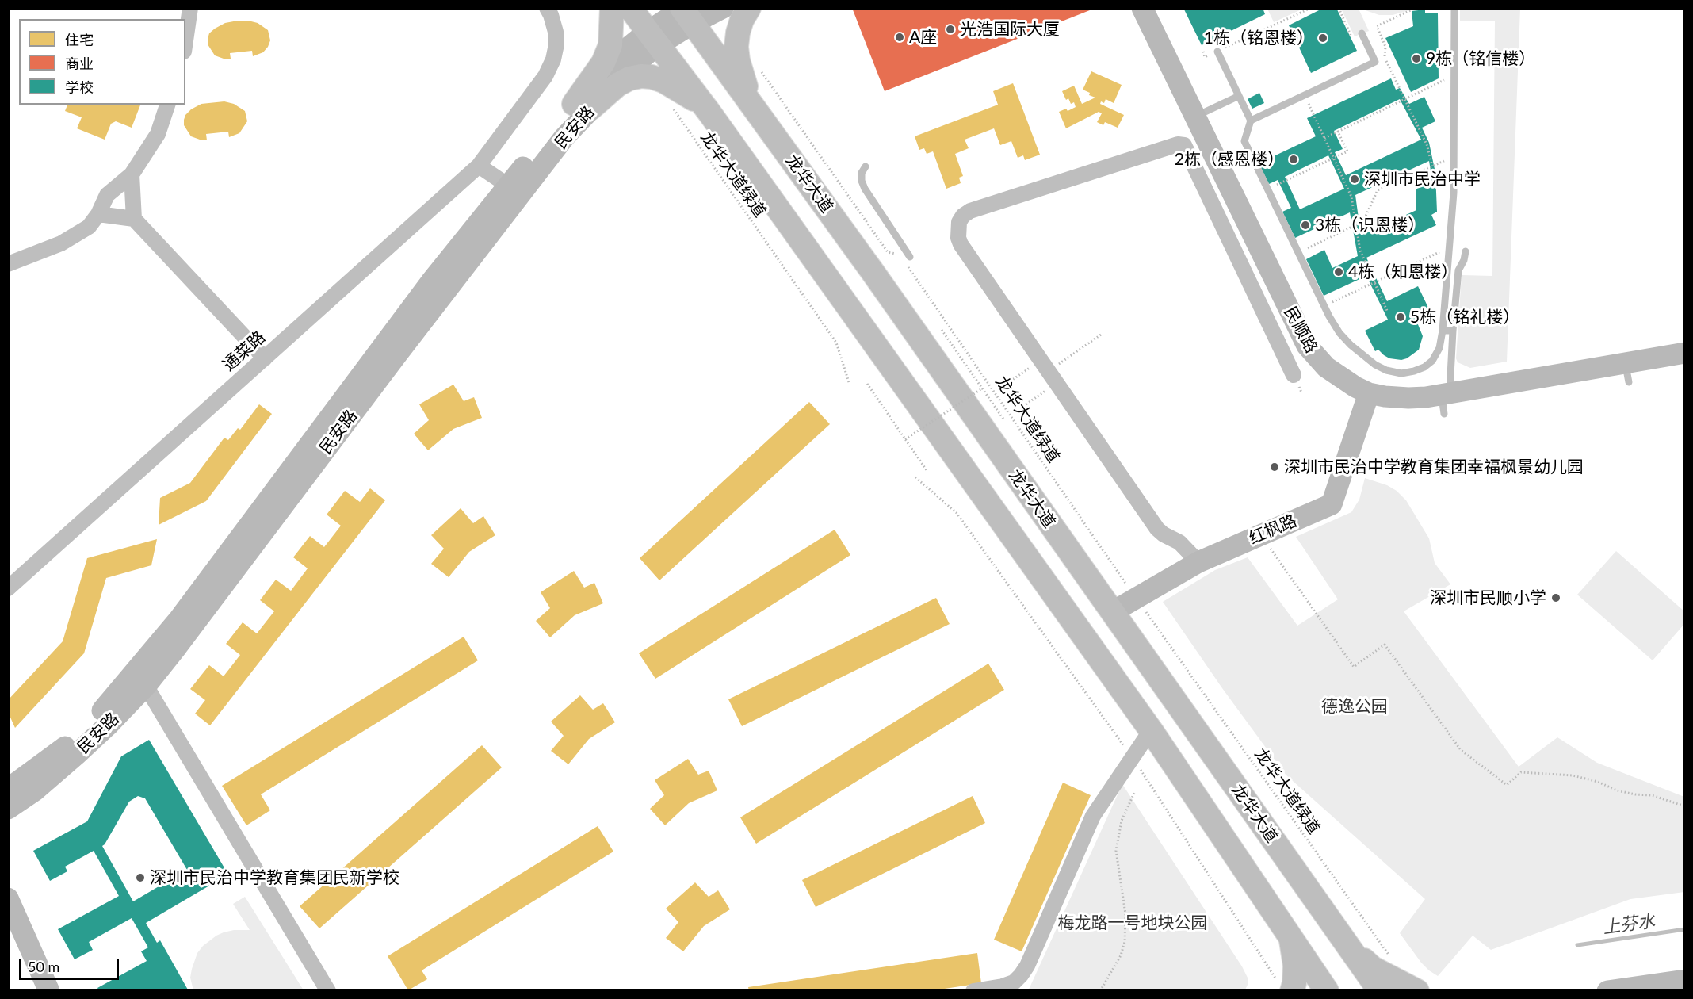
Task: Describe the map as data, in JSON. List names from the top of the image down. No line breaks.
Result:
{"streets":{"main road":["民安路","龙华大道","民顺路","红枫路"],"street":["通菜路"],"path":["龙华大道绿道"]},"crossings":[["民安路","龙华大道"],["龙华大道","红枫路"],["民顺路","红枫路"]],"water":["上芬水"],"parks":["德逸公园","梅龙路一号地块公园"],"places":["光浩国际大厦","A座","1栋（铭恩楼）","9栋（铭信楼）","2栋（感恩楼）","深圳市民治中学","3栋（识恩楼）","4栋（知恩楼）","5栋（铭礼楼）","深圳市民治中学教育集团幸福枫景幼儿园","深圳市民顺小学","深圳市民治中学教育集团民新学校"],"legend":["住宅","商业","学校"],"scale_bar":"50 m"}
